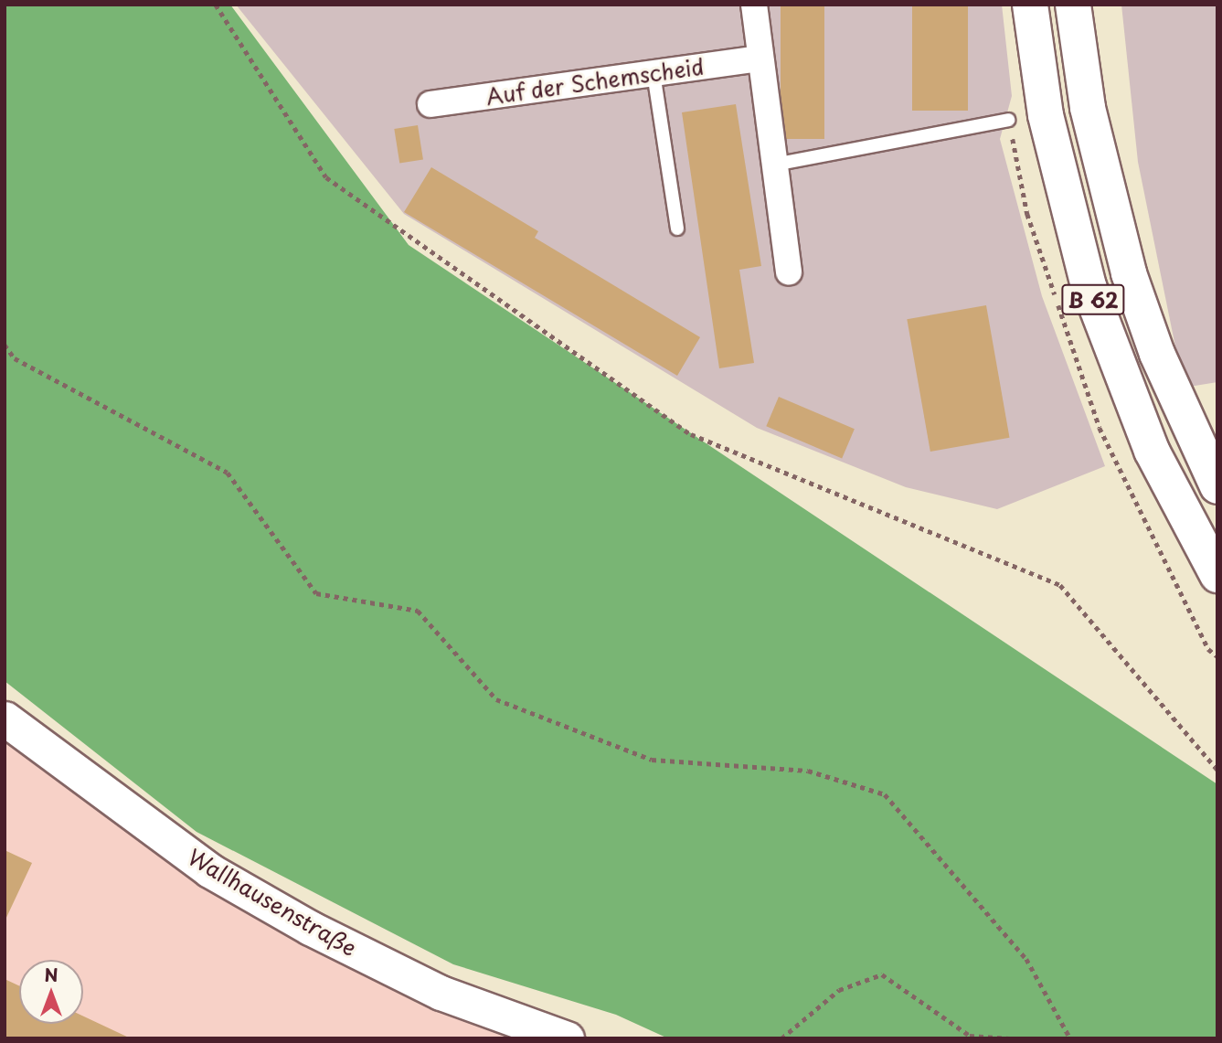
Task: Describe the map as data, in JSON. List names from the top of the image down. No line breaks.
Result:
{"streets":{"highway":["B 62"],"street":["Auf der Schemscheid","Wallhausenstraße"]},"north":"top"}
